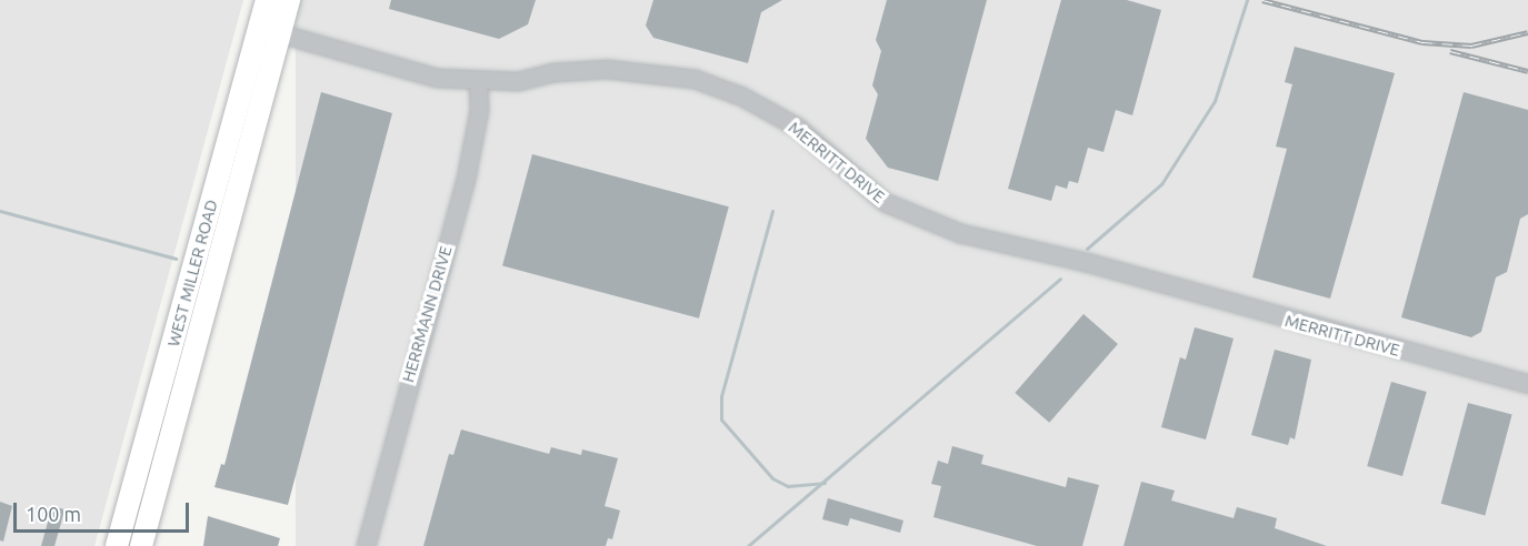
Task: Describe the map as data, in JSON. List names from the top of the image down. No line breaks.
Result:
{"streets":{"main road":["WEST MILLER ROAD"],"street":["MERRITT DRIVE","HERRMANN DRIVE"]},"crossings":[["MERRITT DRIVE","WEST MILLER ROAD"],["MERRITT DRIVE","HERRMANN DRIVE"]],"scale_bar":"100 m"}
